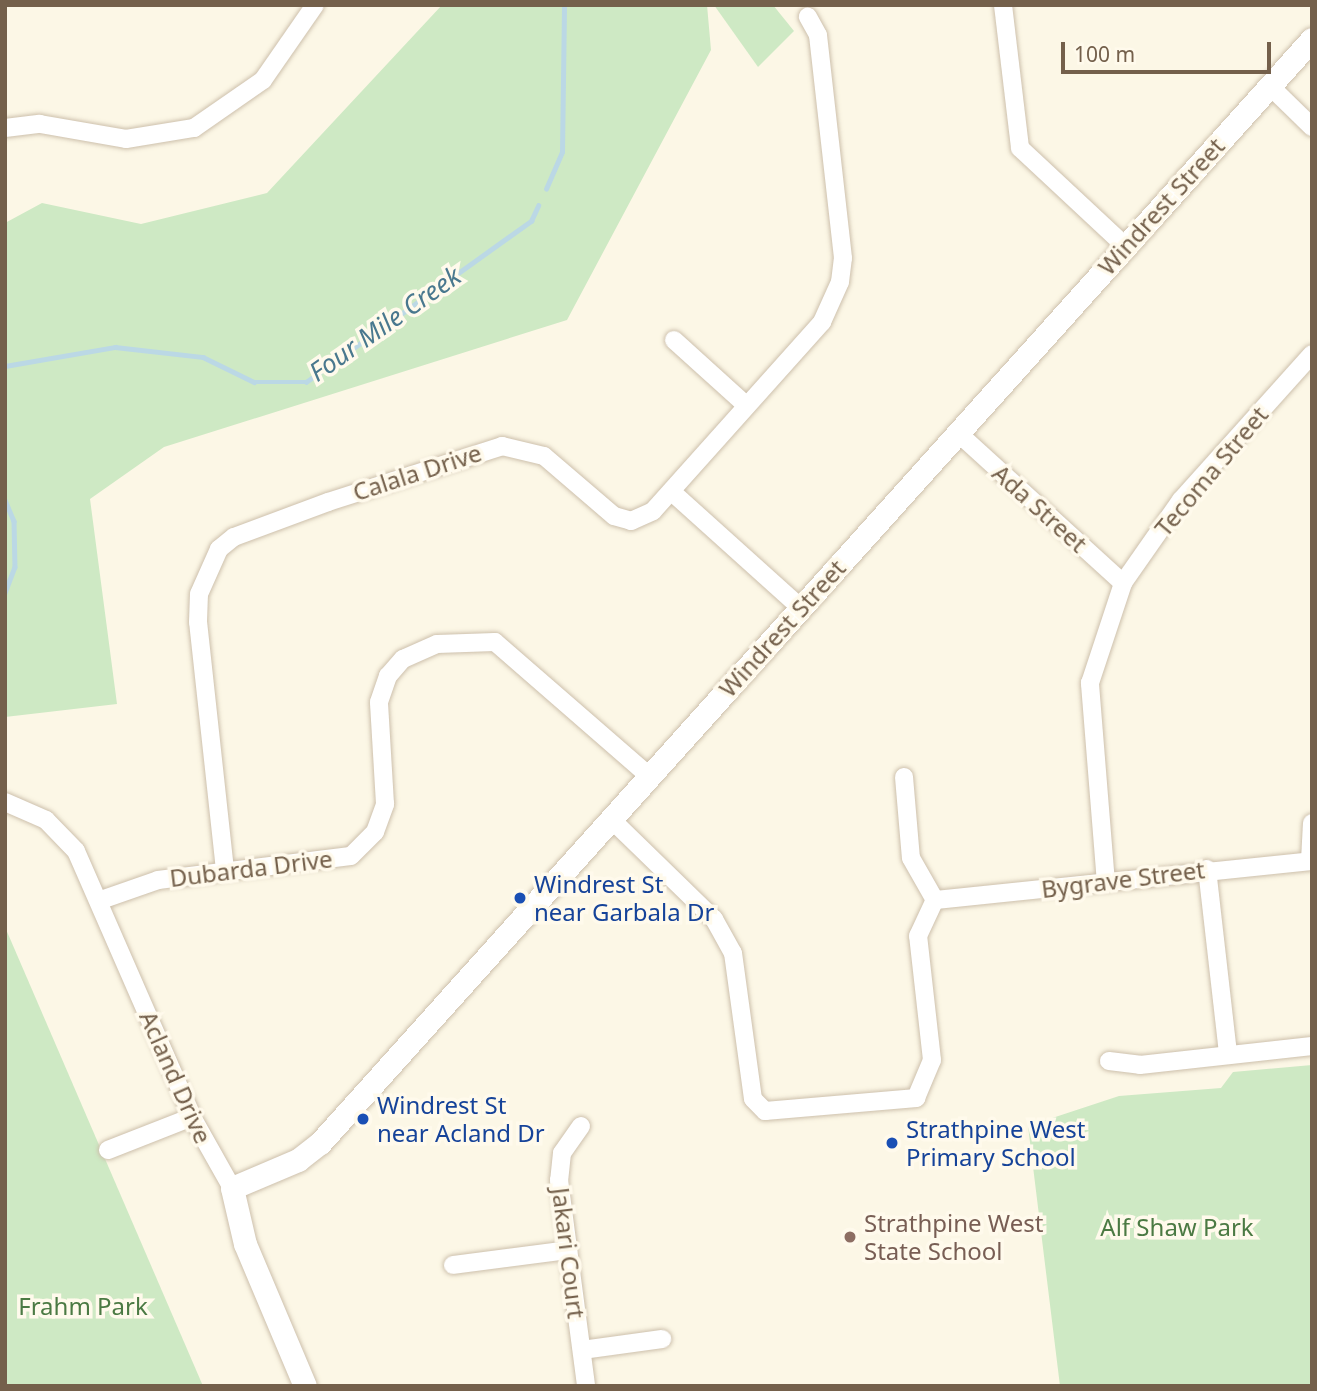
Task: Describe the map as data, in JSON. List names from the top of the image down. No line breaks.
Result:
{"streets":{"street":["Windrest Street","Tecoma Street","Calala Drive","Ada Street","Dubarda Drive","Bygrave Street","Acland Drive","Jakari Court"]},"crossings":[["Windrest Street","Ada Street"],["Windrest Street","Dubarda Drive"],["Windrest Street","Acland Drive"],["Tecoma Street","Ada Street"],["Tecoma Street","Bygrave Street"],["Calala Drive","Dubarda Drive"],["Dubarda Drive","Acland Drive"]],"water":["Four Mile Creek"],"parks":["Alf Shaw Park","Frahm Park"],"places":["Windrest St near Garbala Dr","Windrest St near Acland Dr","Strathpine West Primary School","Strathpine West State School"],"scale_bar":"100 m"}
